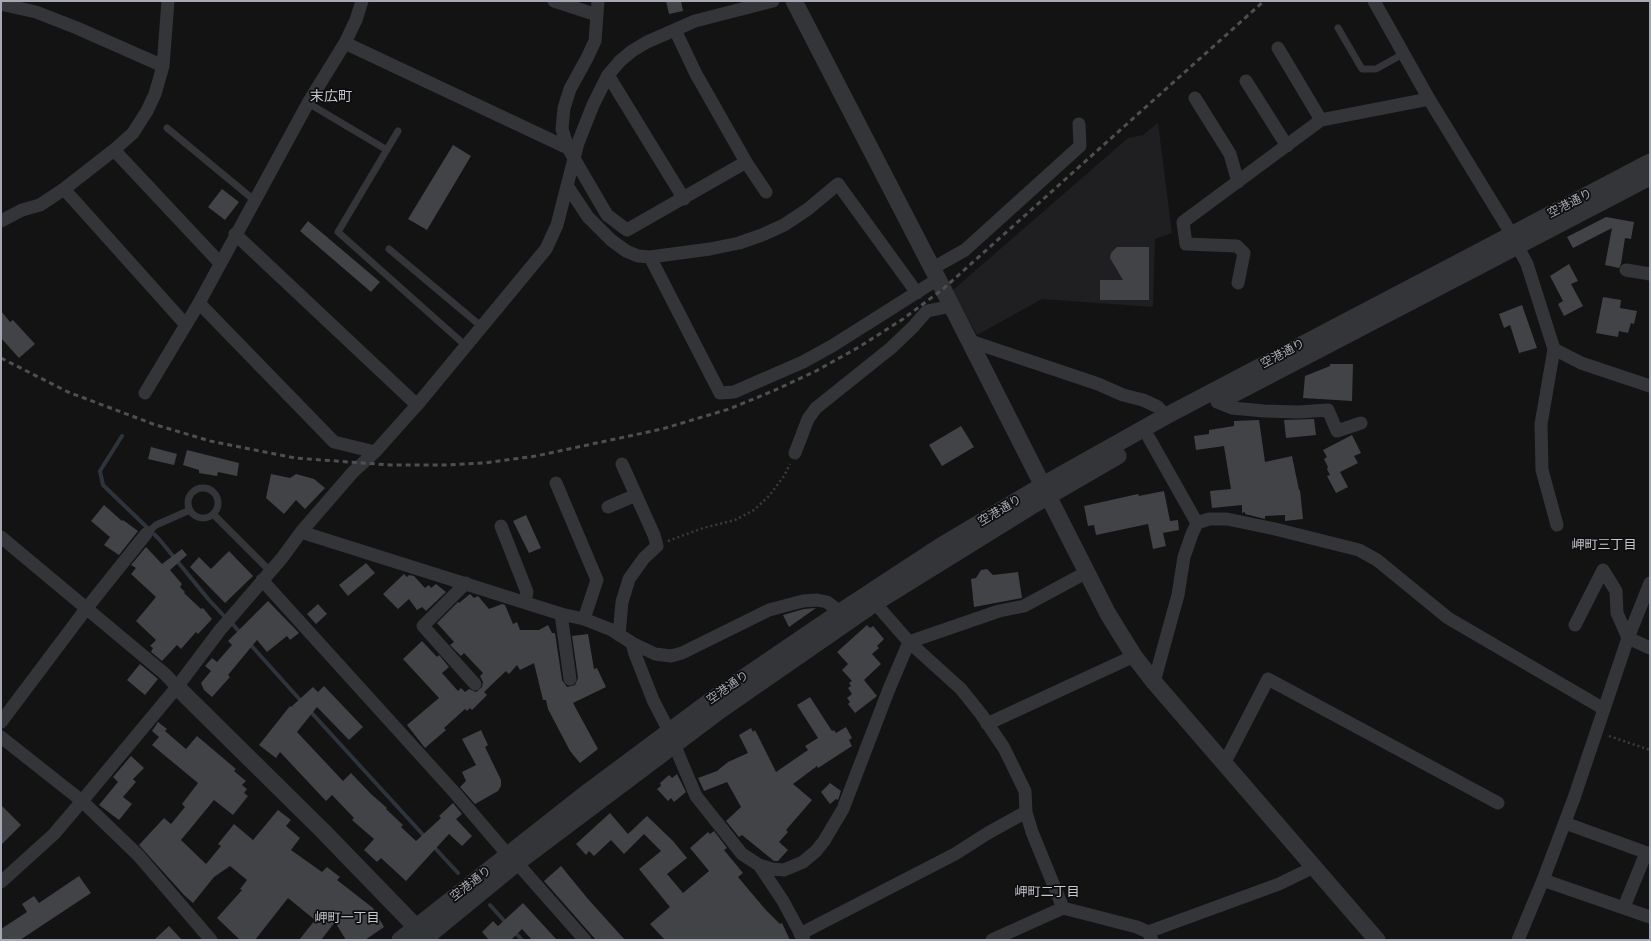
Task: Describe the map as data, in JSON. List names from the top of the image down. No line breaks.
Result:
{"streets":{"street":["空港通り"]},"districts":["末広町","岬町三丁目","岬町二丁目","岬町一丁目"]}
